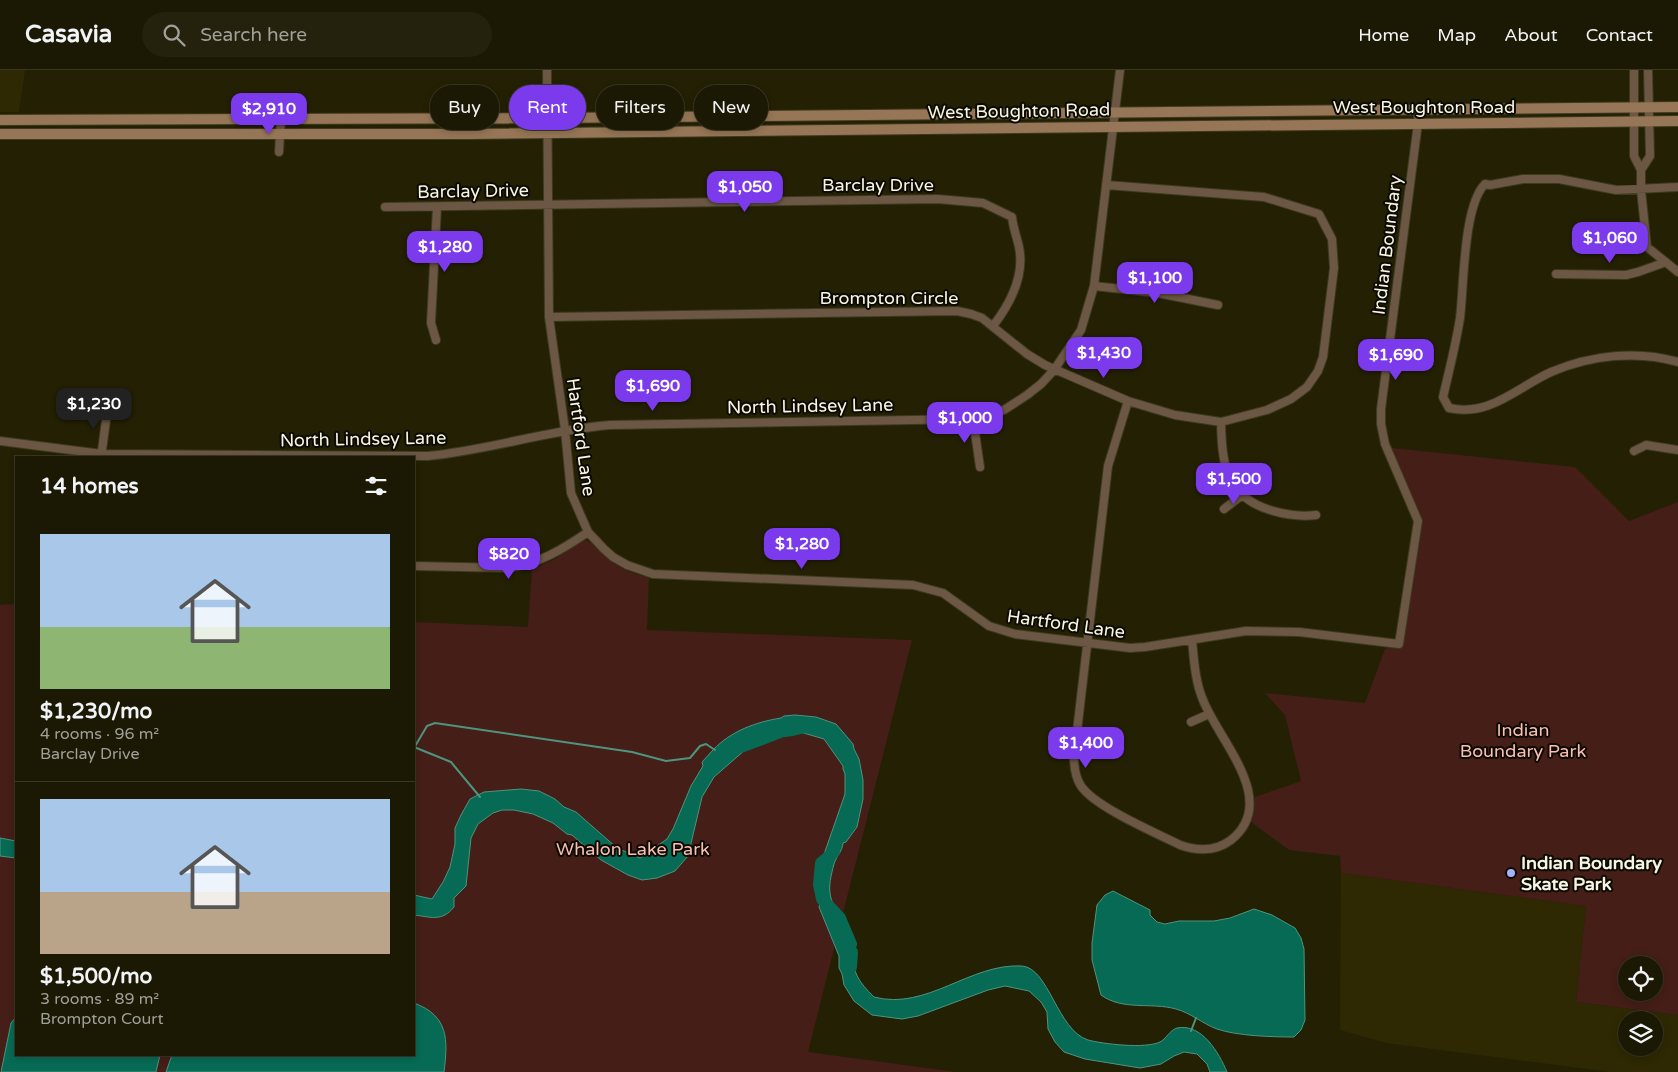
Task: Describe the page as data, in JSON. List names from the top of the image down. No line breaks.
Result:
{"streets":{"main road":["West Boughton Road"],"street":["Barclay Drive","Indian Boundary","Brompton Circle","North Lindsey Lane","Hartford Lane"]},"crossings":[["West Boughton Road","Indian Boundary"],["West Boughton Road","North Lindsey Lane"],["West Boughton Road","Hartford Lane"],["Barclay Drive","Brompton Circle"],["Barclay Drive","Hartford Lane"],["Indian Boundary","Hartford Lane"],["Brompton Circle","North Lindsey Lane"],["Brompton Circle","Hartford Lane"],["North Lindsey Lane","Hartford Lane"]],"parks":["Indian Boundary Park","Whalon Lake Park"],"places":["Indian Boundary Skate Park"],"page":{"header":"Casavia","search":"Search here","nav":["Home","Map","About","Contact"],"chip":["Buy","Rent","Filters","New"],"price":["$2,910","$1,050","$1,060","$1,280","$1,100","$1,430","$1,690","$1,690","$1,230","$1,000","$1,500","$1,280","$820","$1,400"],"heading":"14 homes","list":[{"name":"$1,230/mo","note":"4 rooms · 96 m² · Barclay Drive"},{"name":"$1,500/mo","note":"3 rooms · 89 m² · Brompton Court"}]}}
